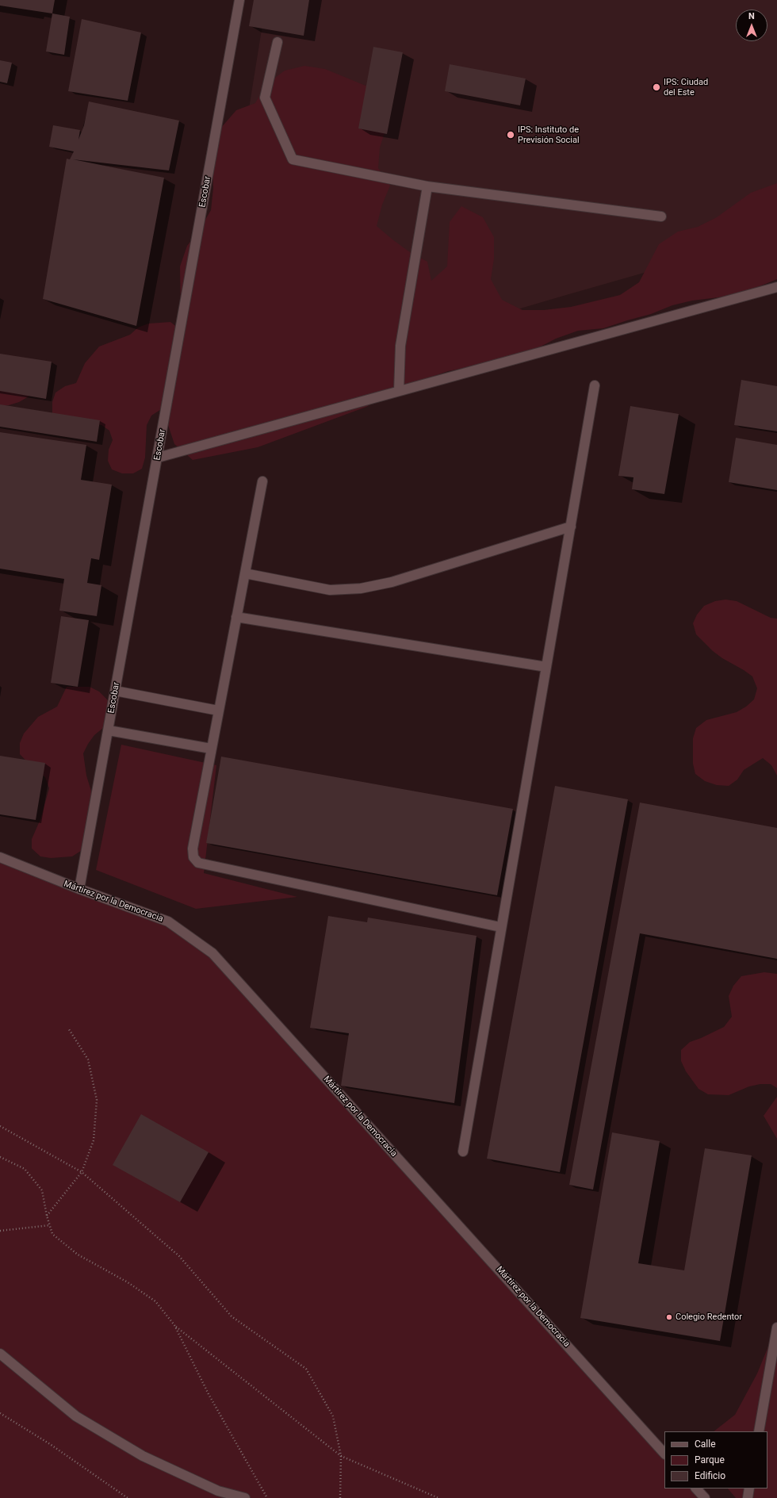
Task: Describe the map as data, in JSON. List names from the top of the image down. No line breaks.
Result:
{"streets":{"street":["Escobar","Mártirez por la Democracia"]},"crossings":[["Escobar","Mártirez por la Democracia"]],"places":["IPS: Ciudad del Este","IPS: Instituto de Previsión Social","Colegio Redentor"],"legend":["Calle","Parque","Edificio"],"north":"top"}
